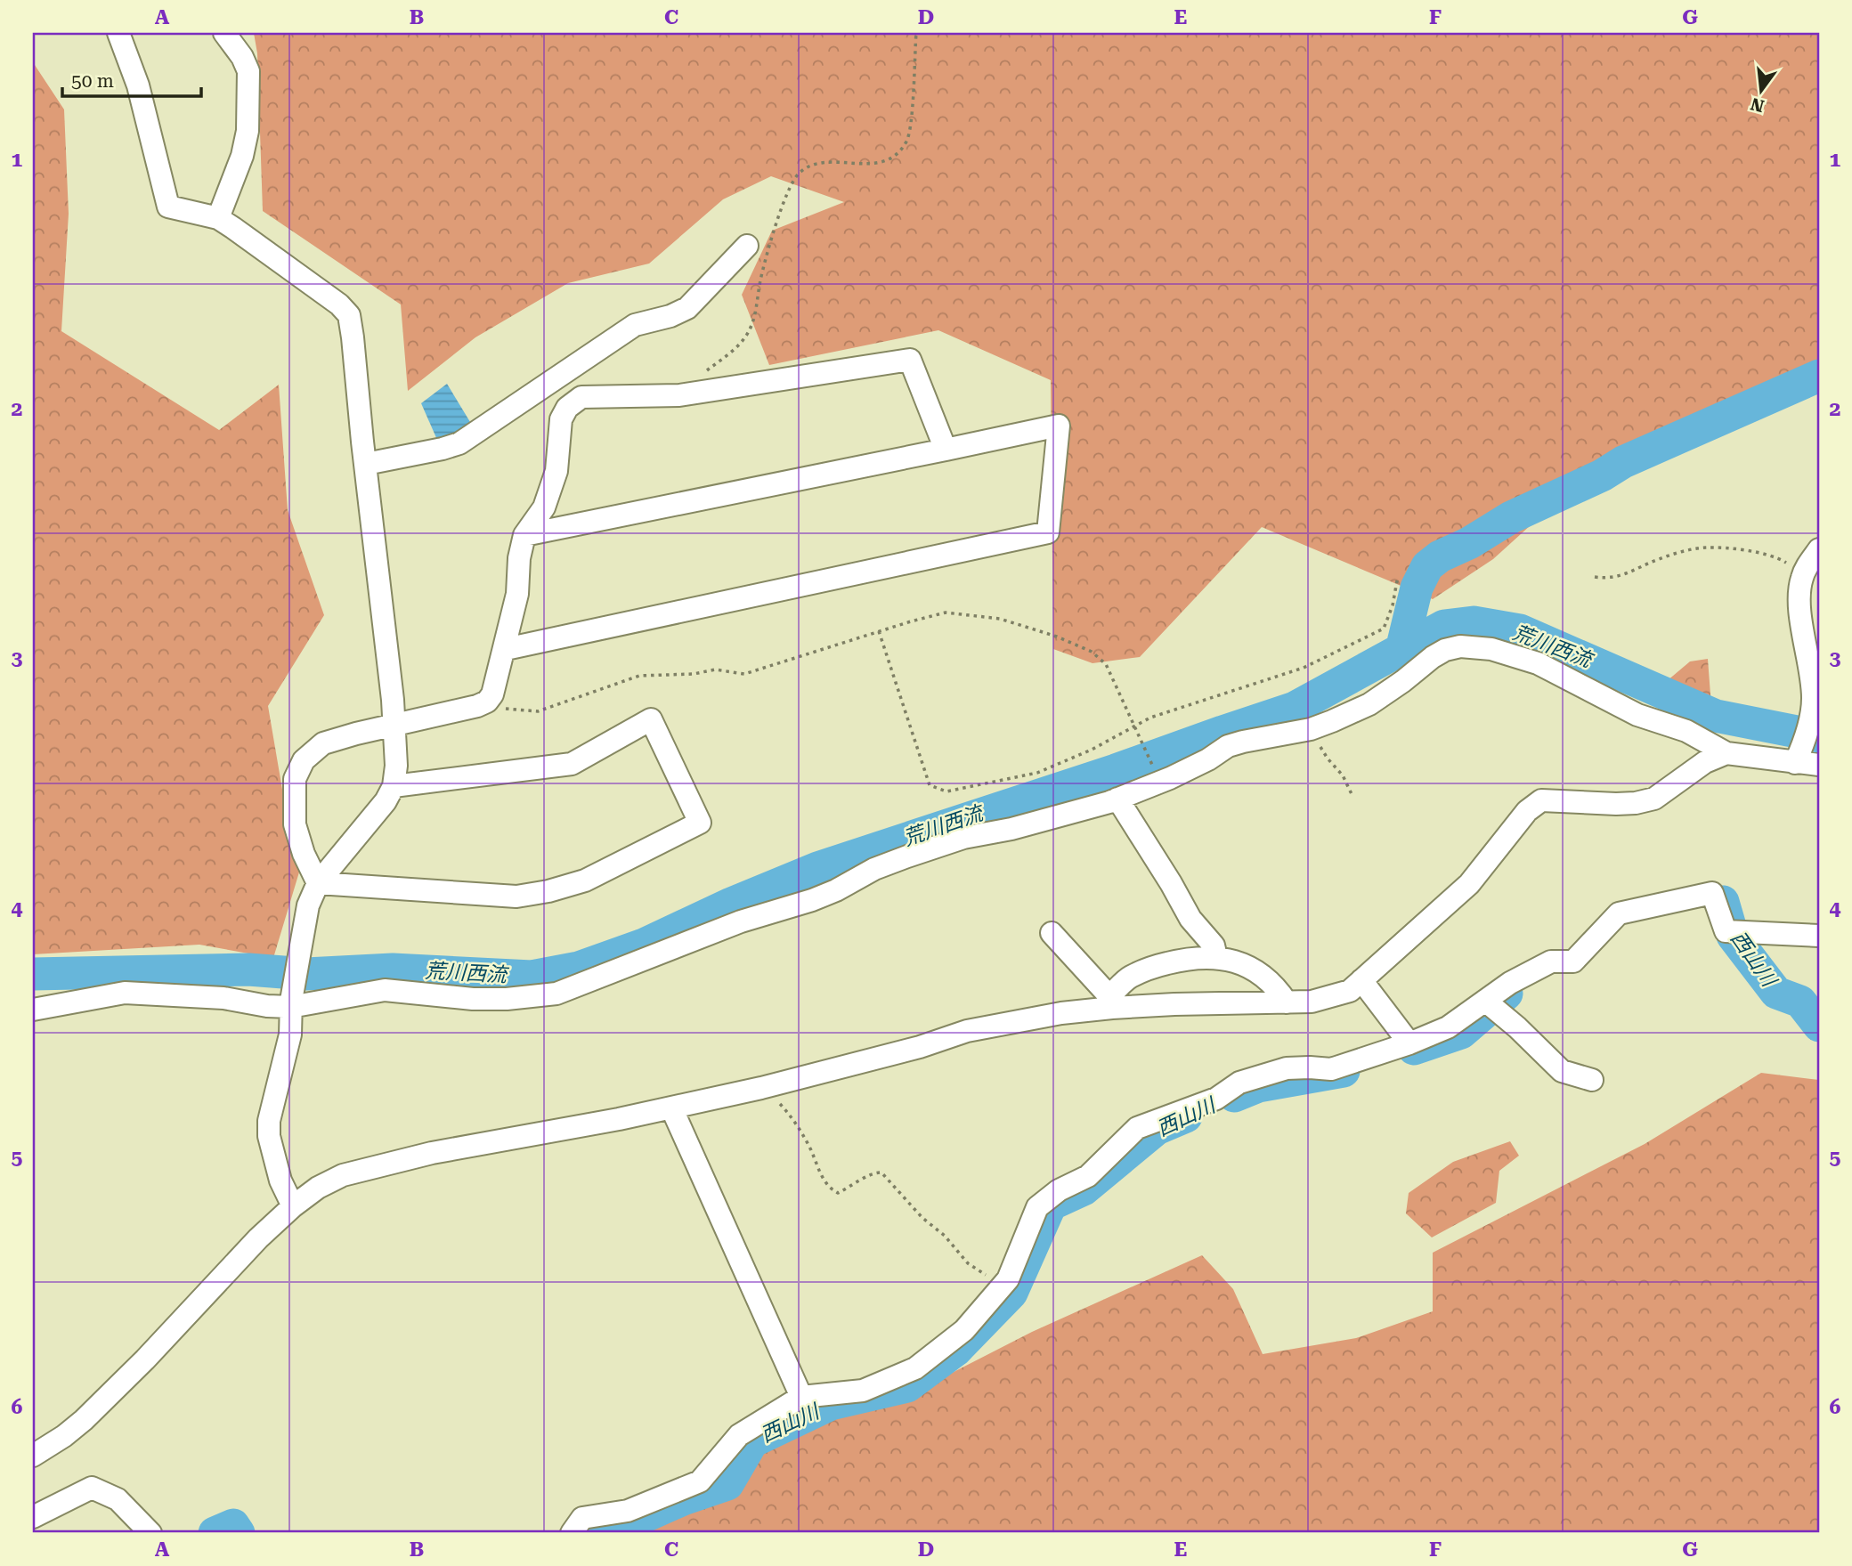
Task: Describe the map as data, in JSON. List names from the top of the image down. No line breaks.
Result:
{"water":["荒川西流","西山川"],"scale_bar":"50 m","north":"bottom","grid":{"columns":["A","B","C","D","E","F","G"],"rows":["1","2","3","4","5","6"]}}
